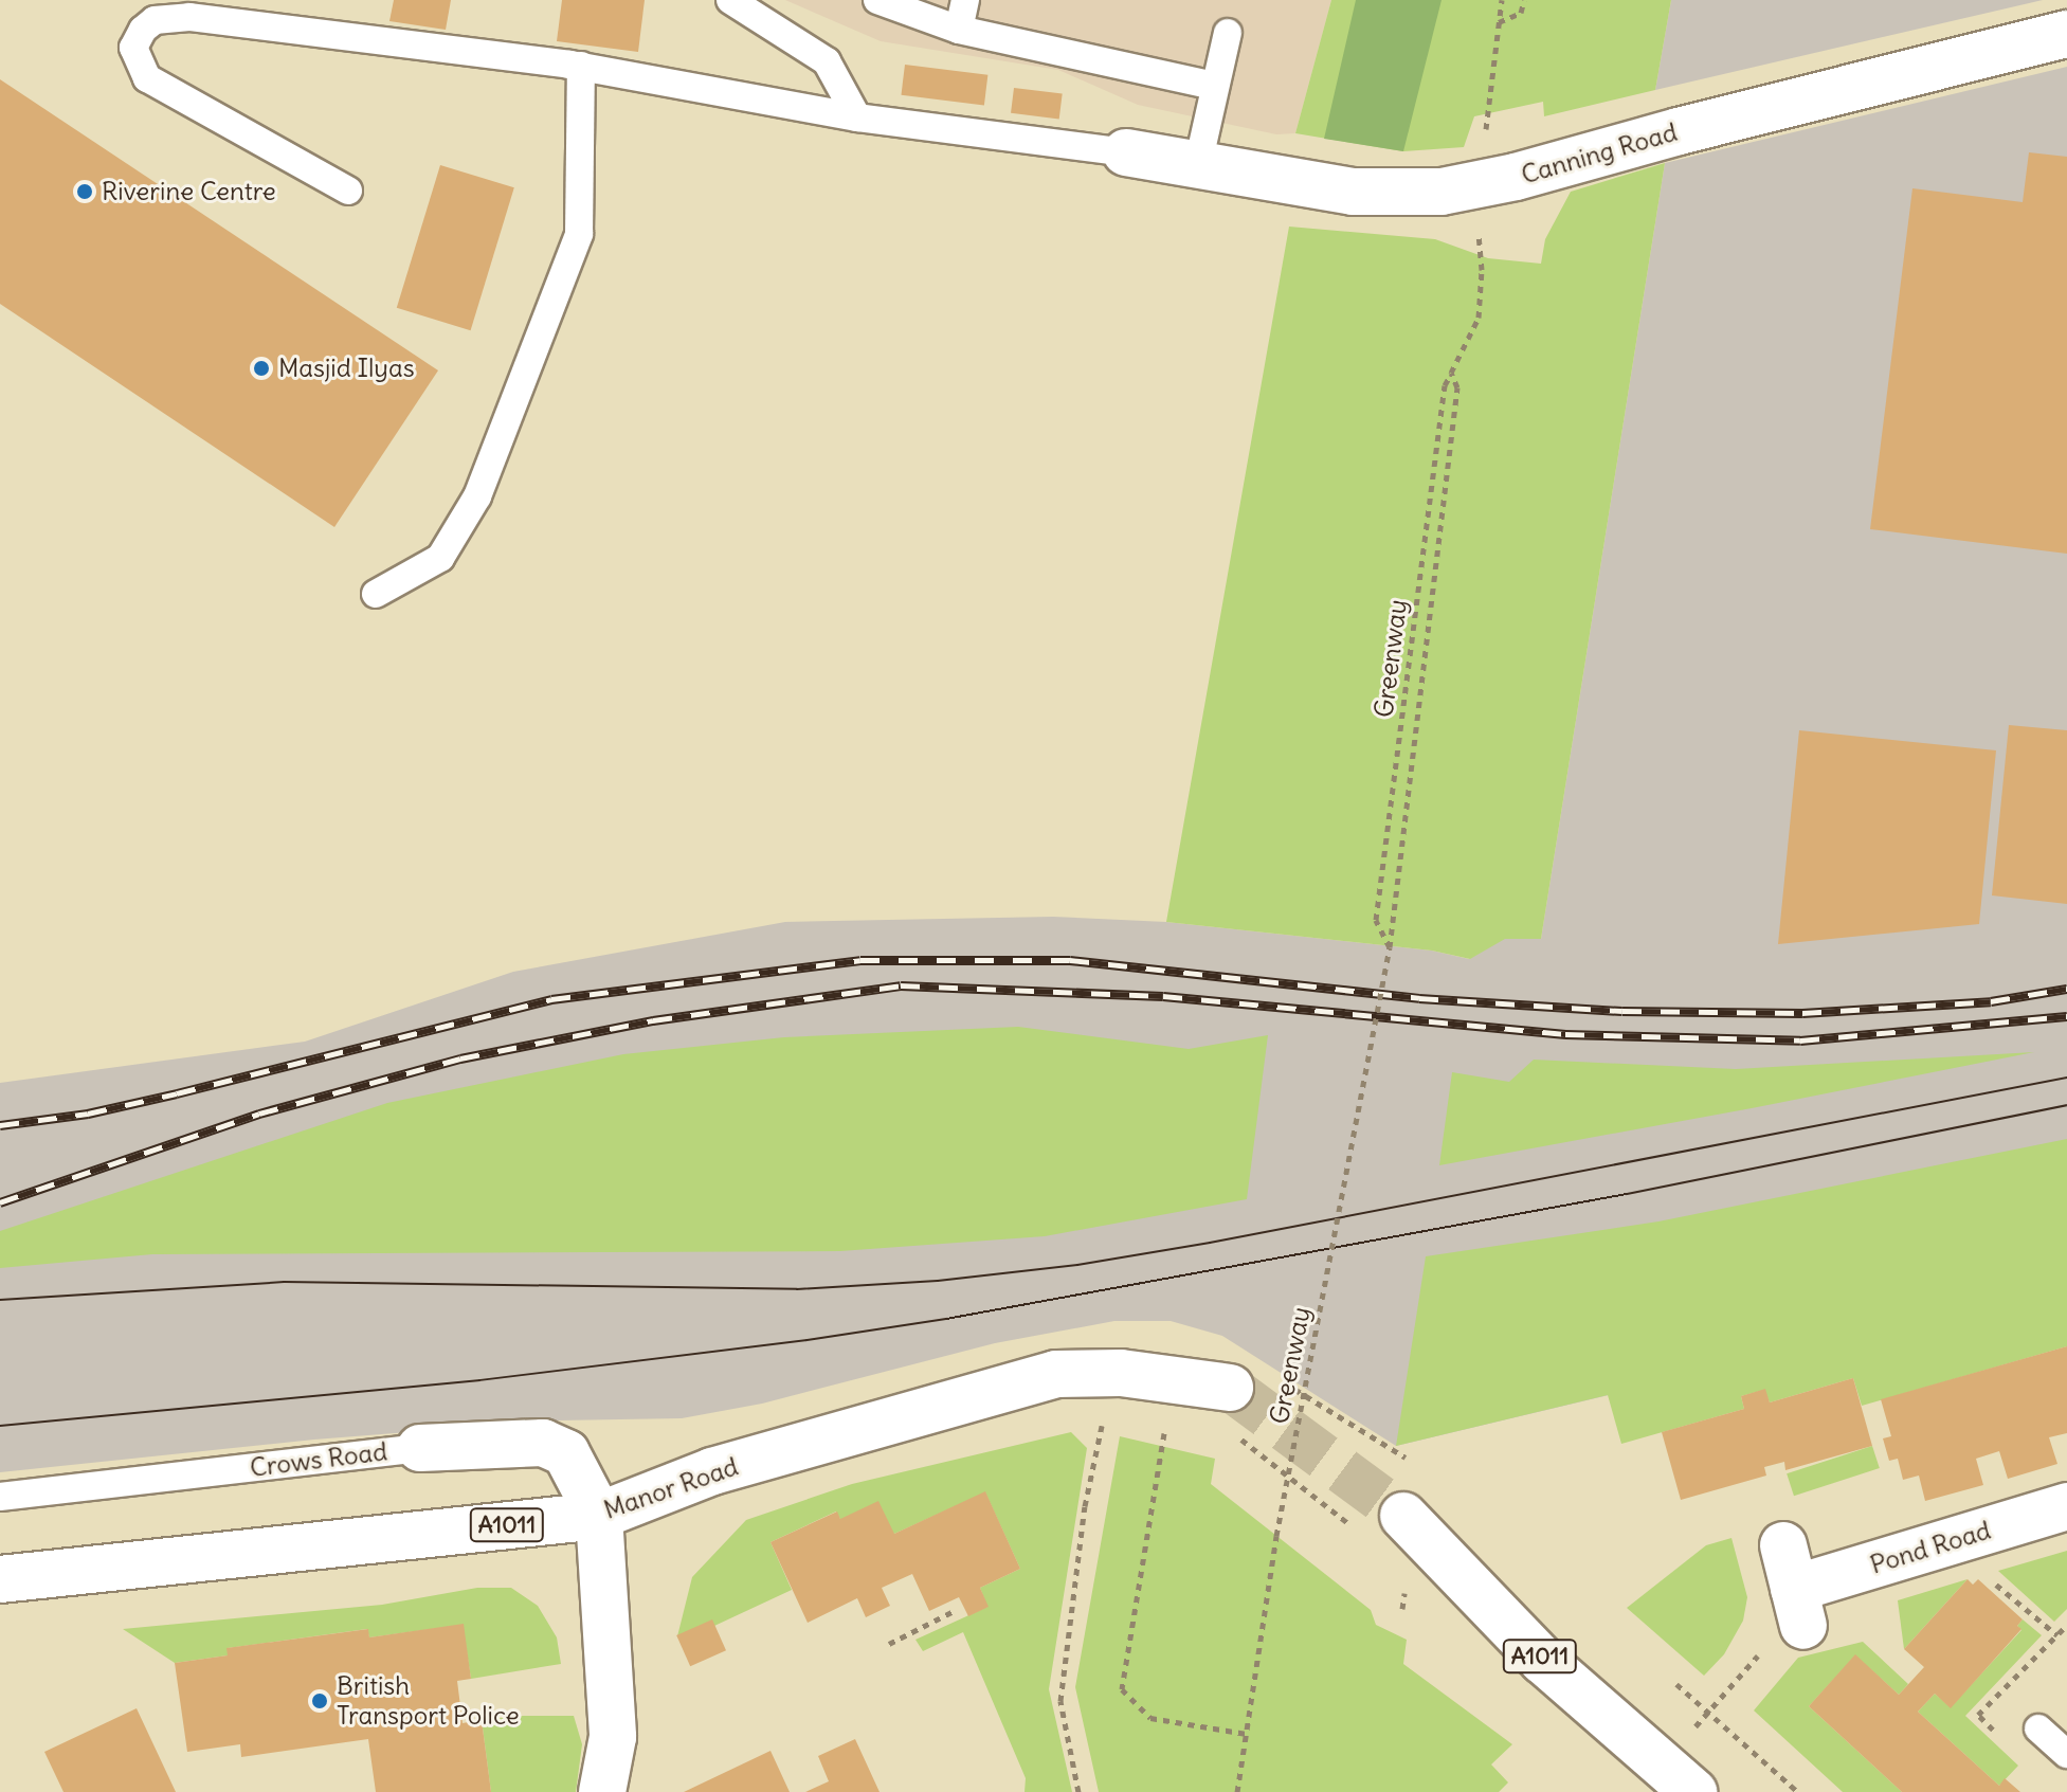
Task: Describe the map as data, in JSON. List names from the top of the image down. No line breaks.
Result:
{"streets":{"street":["Canning Road","Crows Road","Manor Road","A1011","Pond Road"],"path":["Greenway"]},"crossings":[["Crows Road","Manor Road"]],"places":["Riverine Centre","Masjid Ilyas","British Transport Police"]}
